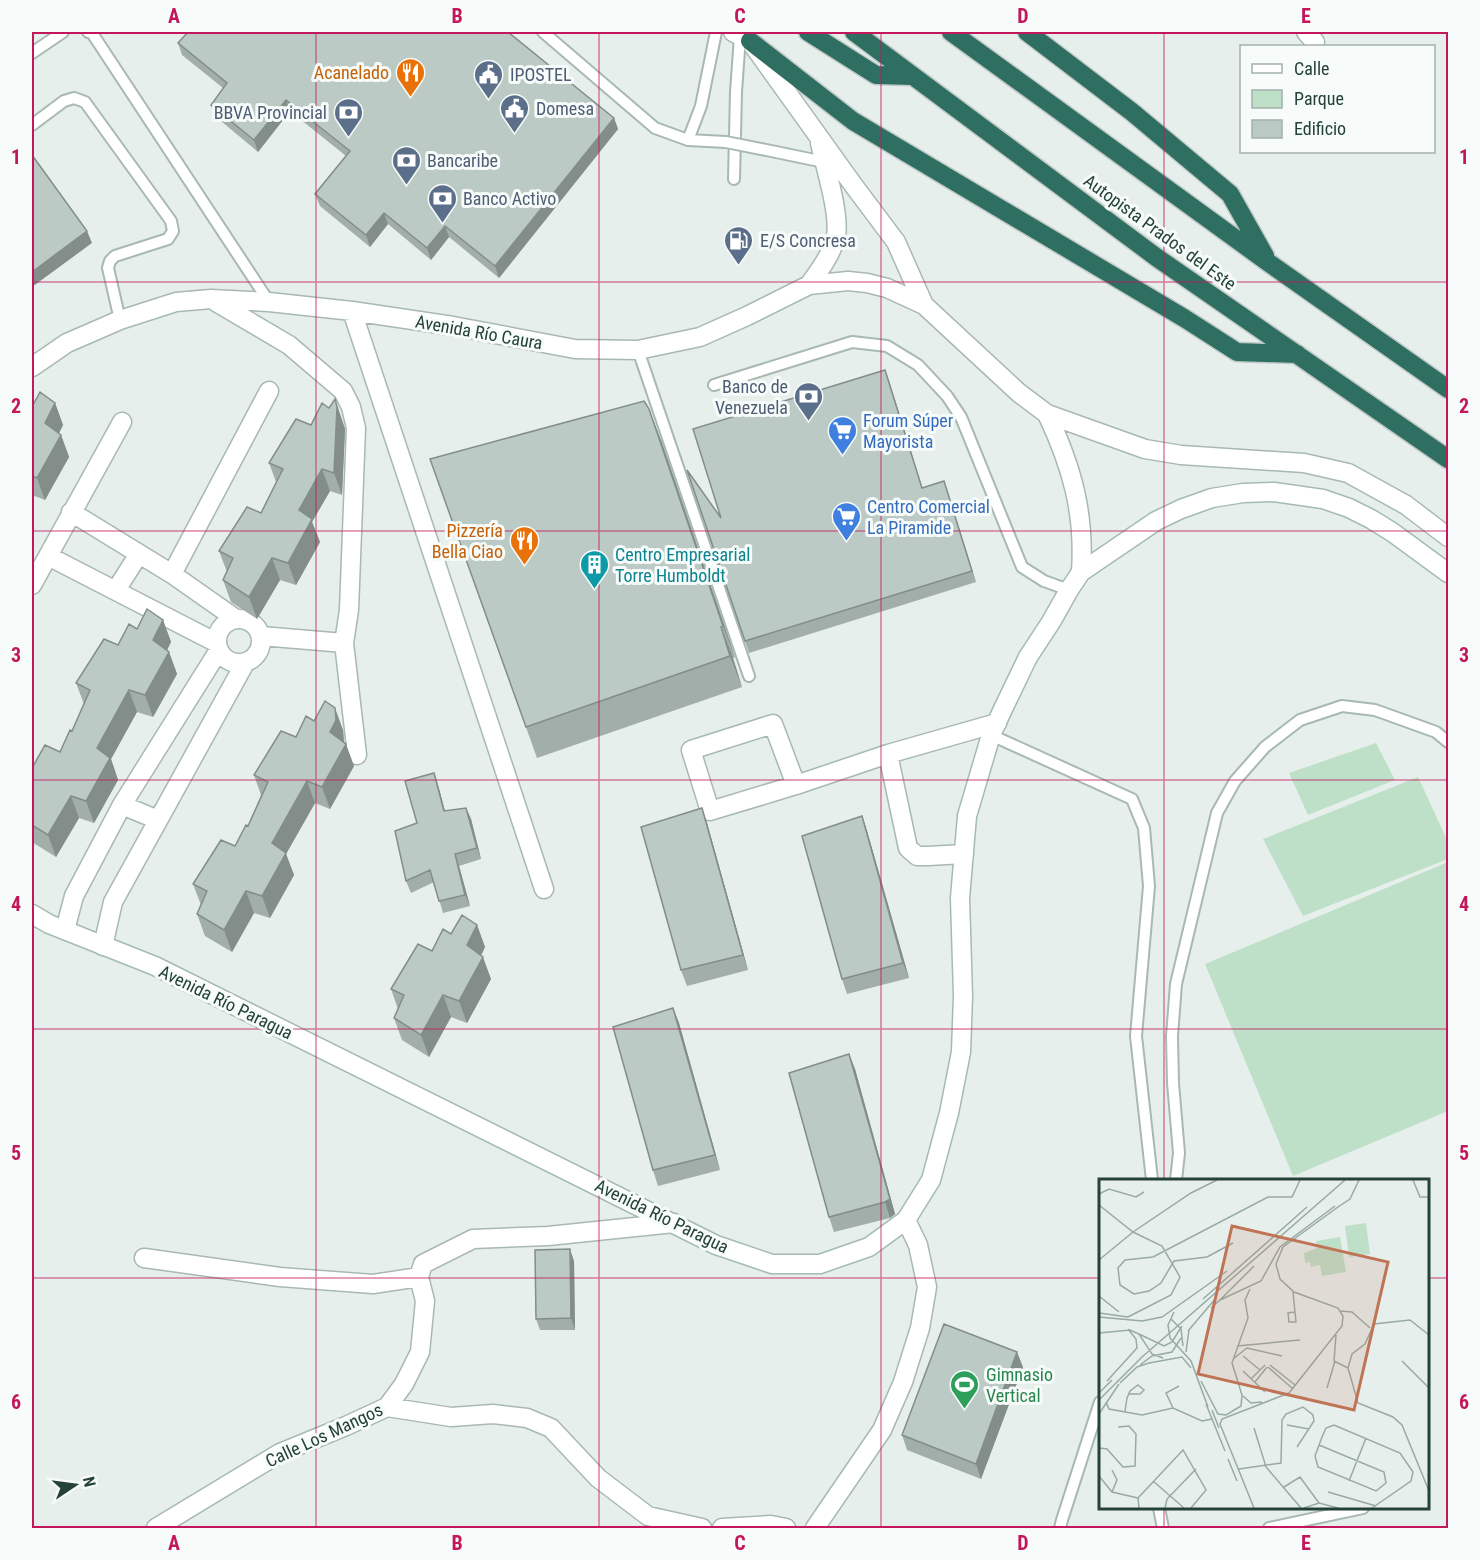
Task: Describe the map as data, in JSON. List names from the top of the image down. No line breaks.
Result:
{"streets":{"highway":["Autopista Prados del Este"],"street":["Avenida Río Caura","Avenida Río Paragua","Calle Los Mangos"]},"places":{"restaurant":["Acanelado","Pizzería Bella Ciao"],"public building":["IPOSTEL","Domesa"],"bank":["BBVA Provincial","Bancaribe","Banco Activo","Banco de Venezuela"],"fuel station":["E/S Concresa"],"supermarket":["Forum Súper Mayorista","Centro Comercial La Piramide"],"building":["Centro Empresarial Torre Humboldt"],"sports":["Gimnasio Vertical"]},"legend":["Calle","Parque","Edificio"],"north":"right","grid":{"columns":["A","B","C","D","E"],"rows":["1","2","3","4","5","6"]}}
